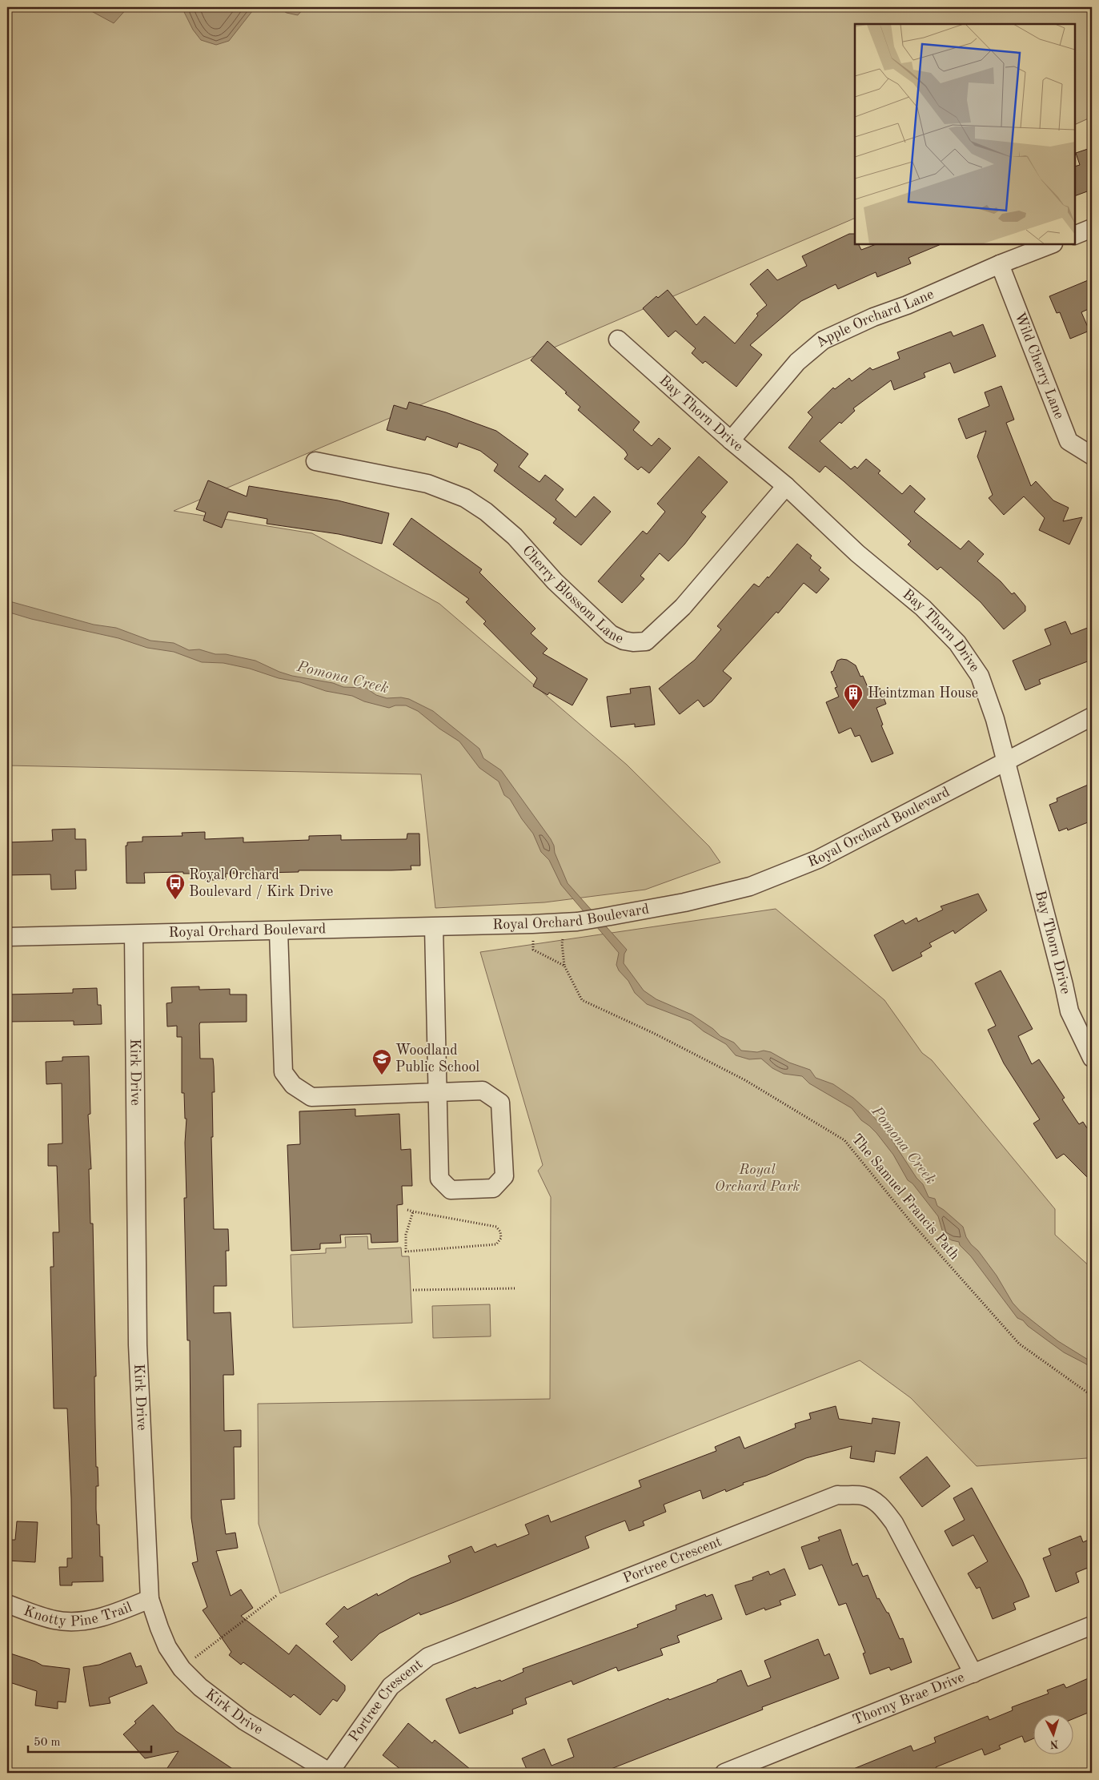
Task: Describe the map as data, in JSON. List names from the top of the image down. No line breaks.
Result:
{"streets":{"street":["Apple Orchard Lane","Wild Cherry Lane","Bay Thorn Drive","Cherry Blossom Lane","Royal Orchard Boulevard","Kirk Drive","Portree Crescent","Knotty Pine Trail","Thorny Brae Drive"],"path":["The Samuel Francis Path"]},"crossings":[["Apple Orchard Lane","Wild Cherry Lane"],["Apple Orchard Lane","Bay Thorn Drive"],["Bay Thorn Drive","Cherry Blossom Lane"],["Bay Thorn Drive","Royal Orchard Boulevard"],["Royal Orchard Boulevard","Kirk Drive"],["Royal Orchard Boulevard","The Samuel Francis Path"],["Kirk Drive","Portree Crescent"],["Kirk Drive","Knotty Pine Trail"],["Portree Crescent","Thorny Brae Drive"]],"water":["Pomona Creek"],"parks":["Royal Orchard Park"],"places":{"building":["Heintzman House"],"bus stop":["Royal Orchard Boulevard / Kirk Drive"],"school or university":["Woodland Public School"]},"scale_bar":"50 m","north":"bottom"}
